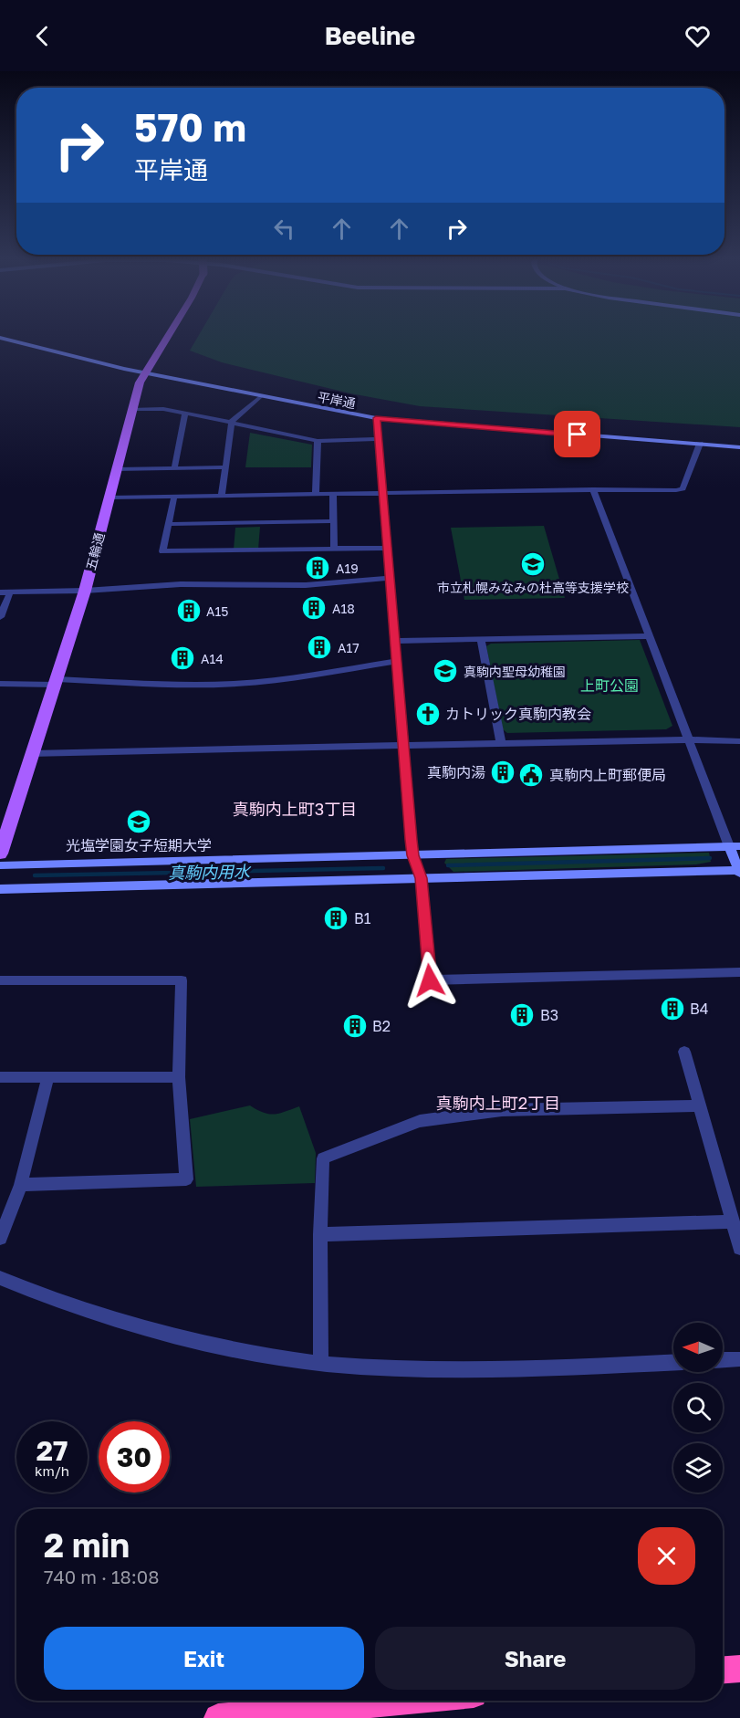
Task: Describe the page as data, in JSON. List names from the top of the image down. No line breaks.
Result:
{"streets":{"main road":["五輪通"],"street":["平岸通"]},"crossings":[["平岸通","五輪通"]],"districts":["真駒内上町3丁目","真駒内上町2丁目"],"water":["真駒内用水"],"parks":["上町公園"],"places":{"school or university":["市立札幌みなみの杜高等支援学校","真駒内聖母幼稚園","光塩学園女子短期大学"],"building":["A19","A18","A15","A17","A14","真駒内湯","B1","B4","B3","B2"],"church":["カトリック真駒内教会"],"public building":["真駒内上町郵便局"]},"north":"left","page":{"header":"Beeline","turn":["570 m","平岸通"],"speed":"27 km/h","limit":"30","heading":["2 min","740 m · 18:08"],"buttons":["Exit","Share"]}}
